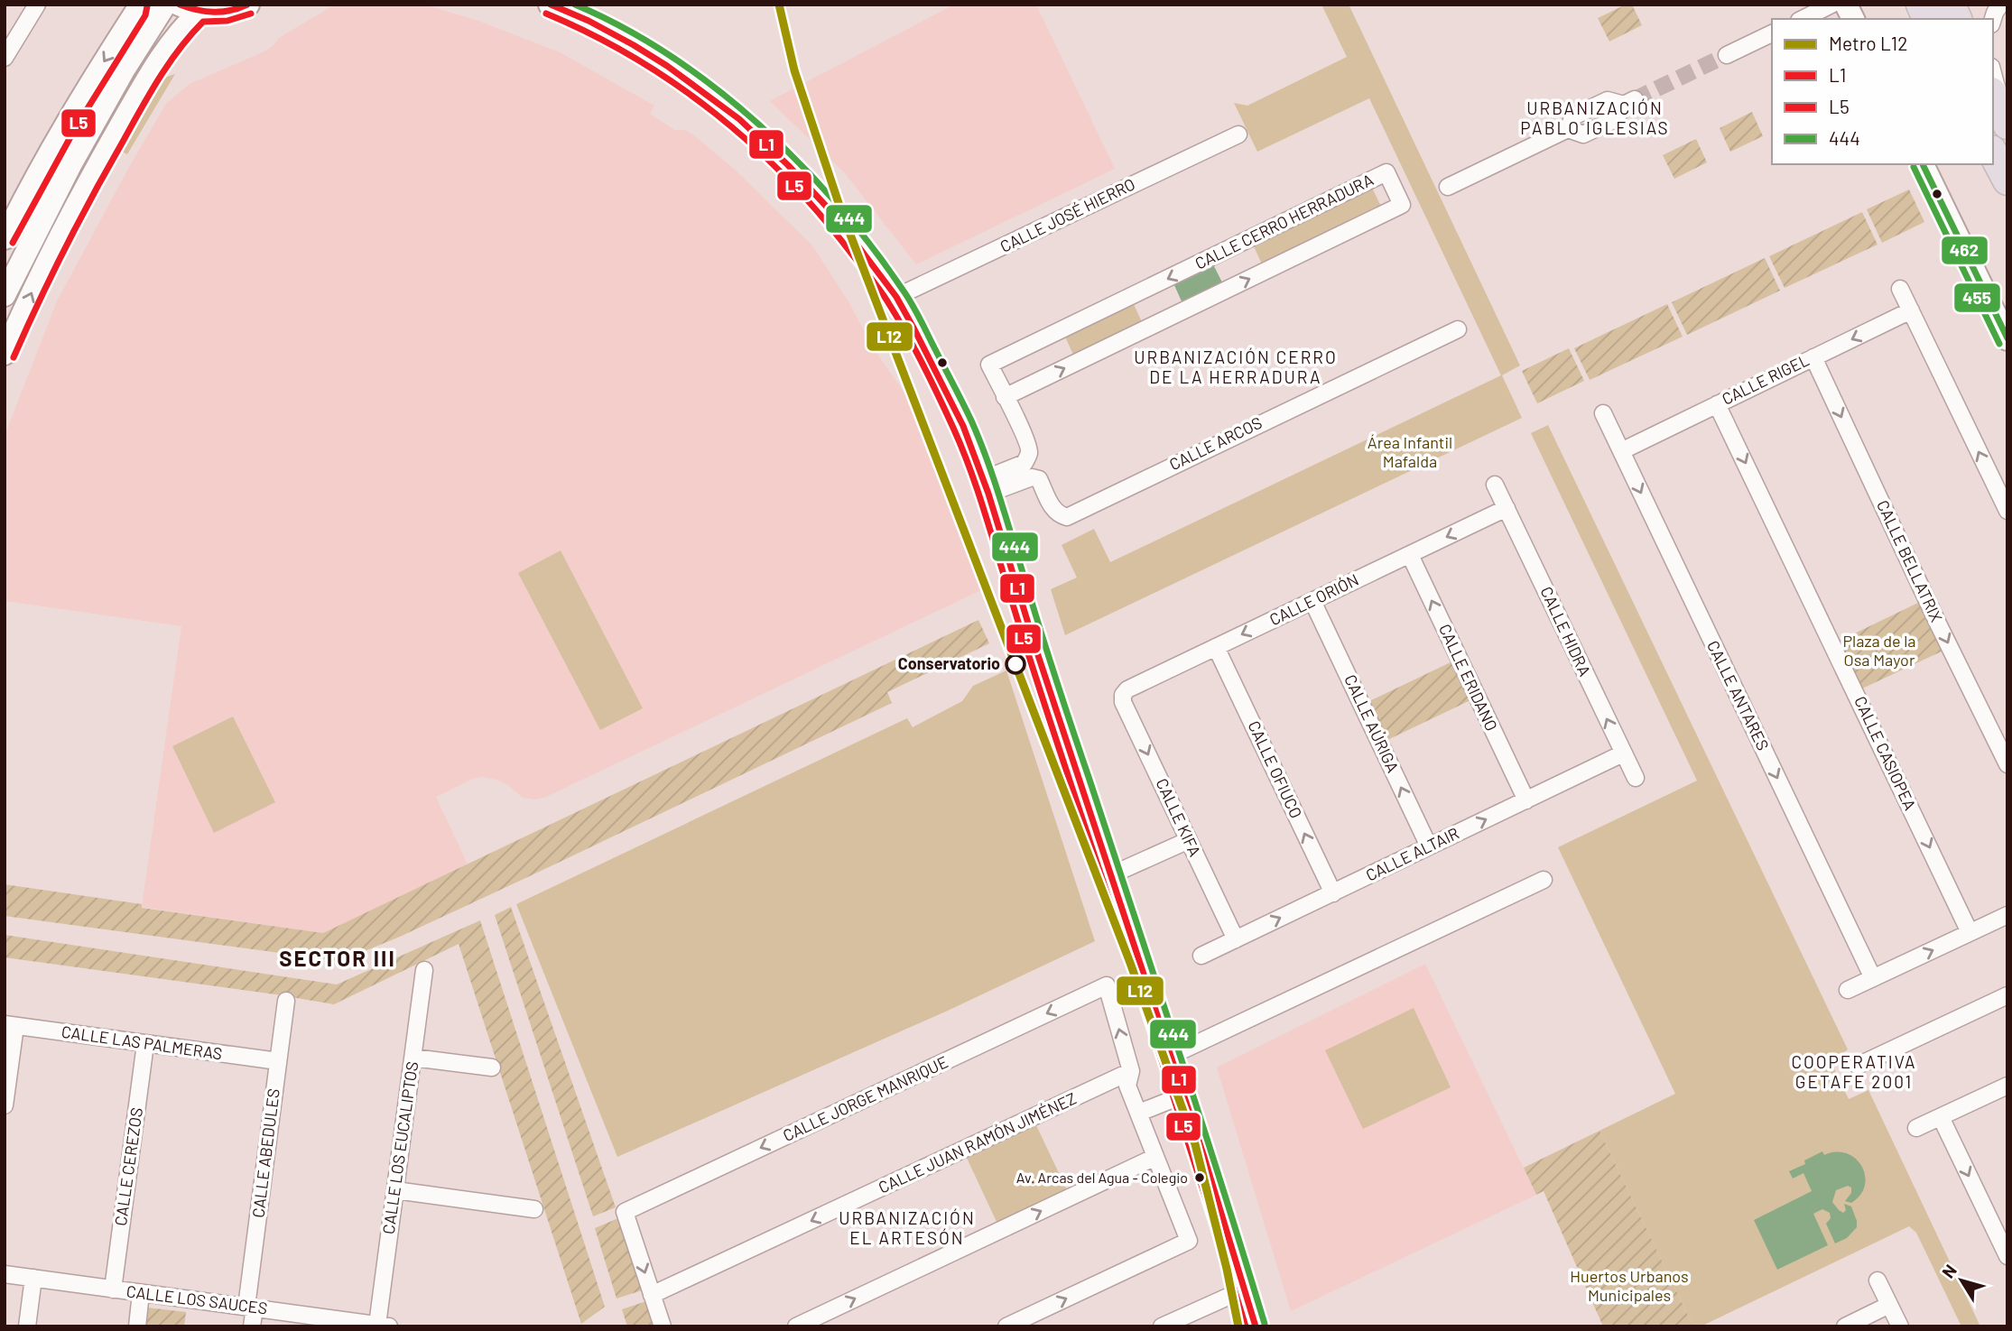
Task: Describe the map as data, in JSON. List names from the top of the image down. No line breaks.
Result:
{"streets":{"street":["CALLE JOSÉ HIERRO","CALLE CERRO HERRADURA","CALLE RIGEL","CALLE ARCOS","CALLE BELLATRIX","CALLE ORIÓN","CALLE HIDRA","CALLE ERIDANO","CALLE ANTARES","CALLE AÚRIGA","CALLE CASIOPEA","CALLE OFIUCO","CALLE KIFA","CALLE ALTAIR","CALLE LAS PALMERAS","CALLE JORGE MANRIQUE","CALLE JUAN RAMÓN JIMÉNEZ","CALLE LOS EUCALIPTOS","CALLE ABEDULES","CALLE CEREZOS","CALLE LOS SAUCES"]},"crossings":[["CALLE CERRO HERRADURA","CALLE ARCOS"],["CALLE RIGEL","CALLE BELLATRIX"],["CALLE RIGEL","CALLE ANTARES"],["CALLE RIGEL","CALLE CASIOPEA"],["CALLE ORIÓN","CALLE HIDRA"],["CALLE ORIÓN","CALLE ERIDANO"],["CALLE ORIÓN","CALLE AÚRIGA"],["CALLE ORIÓN","CALLE OFIUCO"],["CALLE ORIÓN","CALLE KIFA"],["CALLE HIDRA","CALLE ALTAIR"],["CALLE ERIDANO","CALLE ALTAIR"],["CALLE AÚRIGA","CALLE ALTAIR"],["CALLE OFIUCO","CALLE ALTAIR"],["CALLE KIFA","CALLE ALTAIR"],["CALLE LAS PALMERAS","CALLE ABEDULES"],["CALLE LAS PALMERAS","CALLE CEREZOS"],["CALLE JORGE MANRIQUE","CALLE JUAN RAMÓN JIMÉNEZ"],["CALLE LOS EUCALIPTOS","CALLE LOS SAUCES"],["CALLE ABEDULES","CALLE LOS SAUCES"],["CALLE CEREZOS","CALLE LOS SAUCES"]],"one_way":["CALLE ORIÓN","CALLE HIDRA","CALLE ERIDANO","CALLE ANTARES","CALLE AÚRIGA","CALLE CASIOPEA","CALLE OFIUCO"],"districts":["URBANIZACIÓN PABLO IGLESIAS","URBANIZACIÓN CERRO DE LA HERRADURA","SECTOR III","COOPERATIVA GETAFE 2001","URBANIZACIÓN EL ARTESÓN"],"parks":["Área Infantil Mafalda","Plaza de la Osa Mayor","Huertos Urbanos Municipales"],"places":["Conservatorio","Av. Arcas del Agua - Colegio"],"lines":["metro line L12","transit line L1","transit line 444","transit line L5","transit line 462","transit line 455"],"legend":["Metro L12","L1","L5","444"],"north":"top left"}
